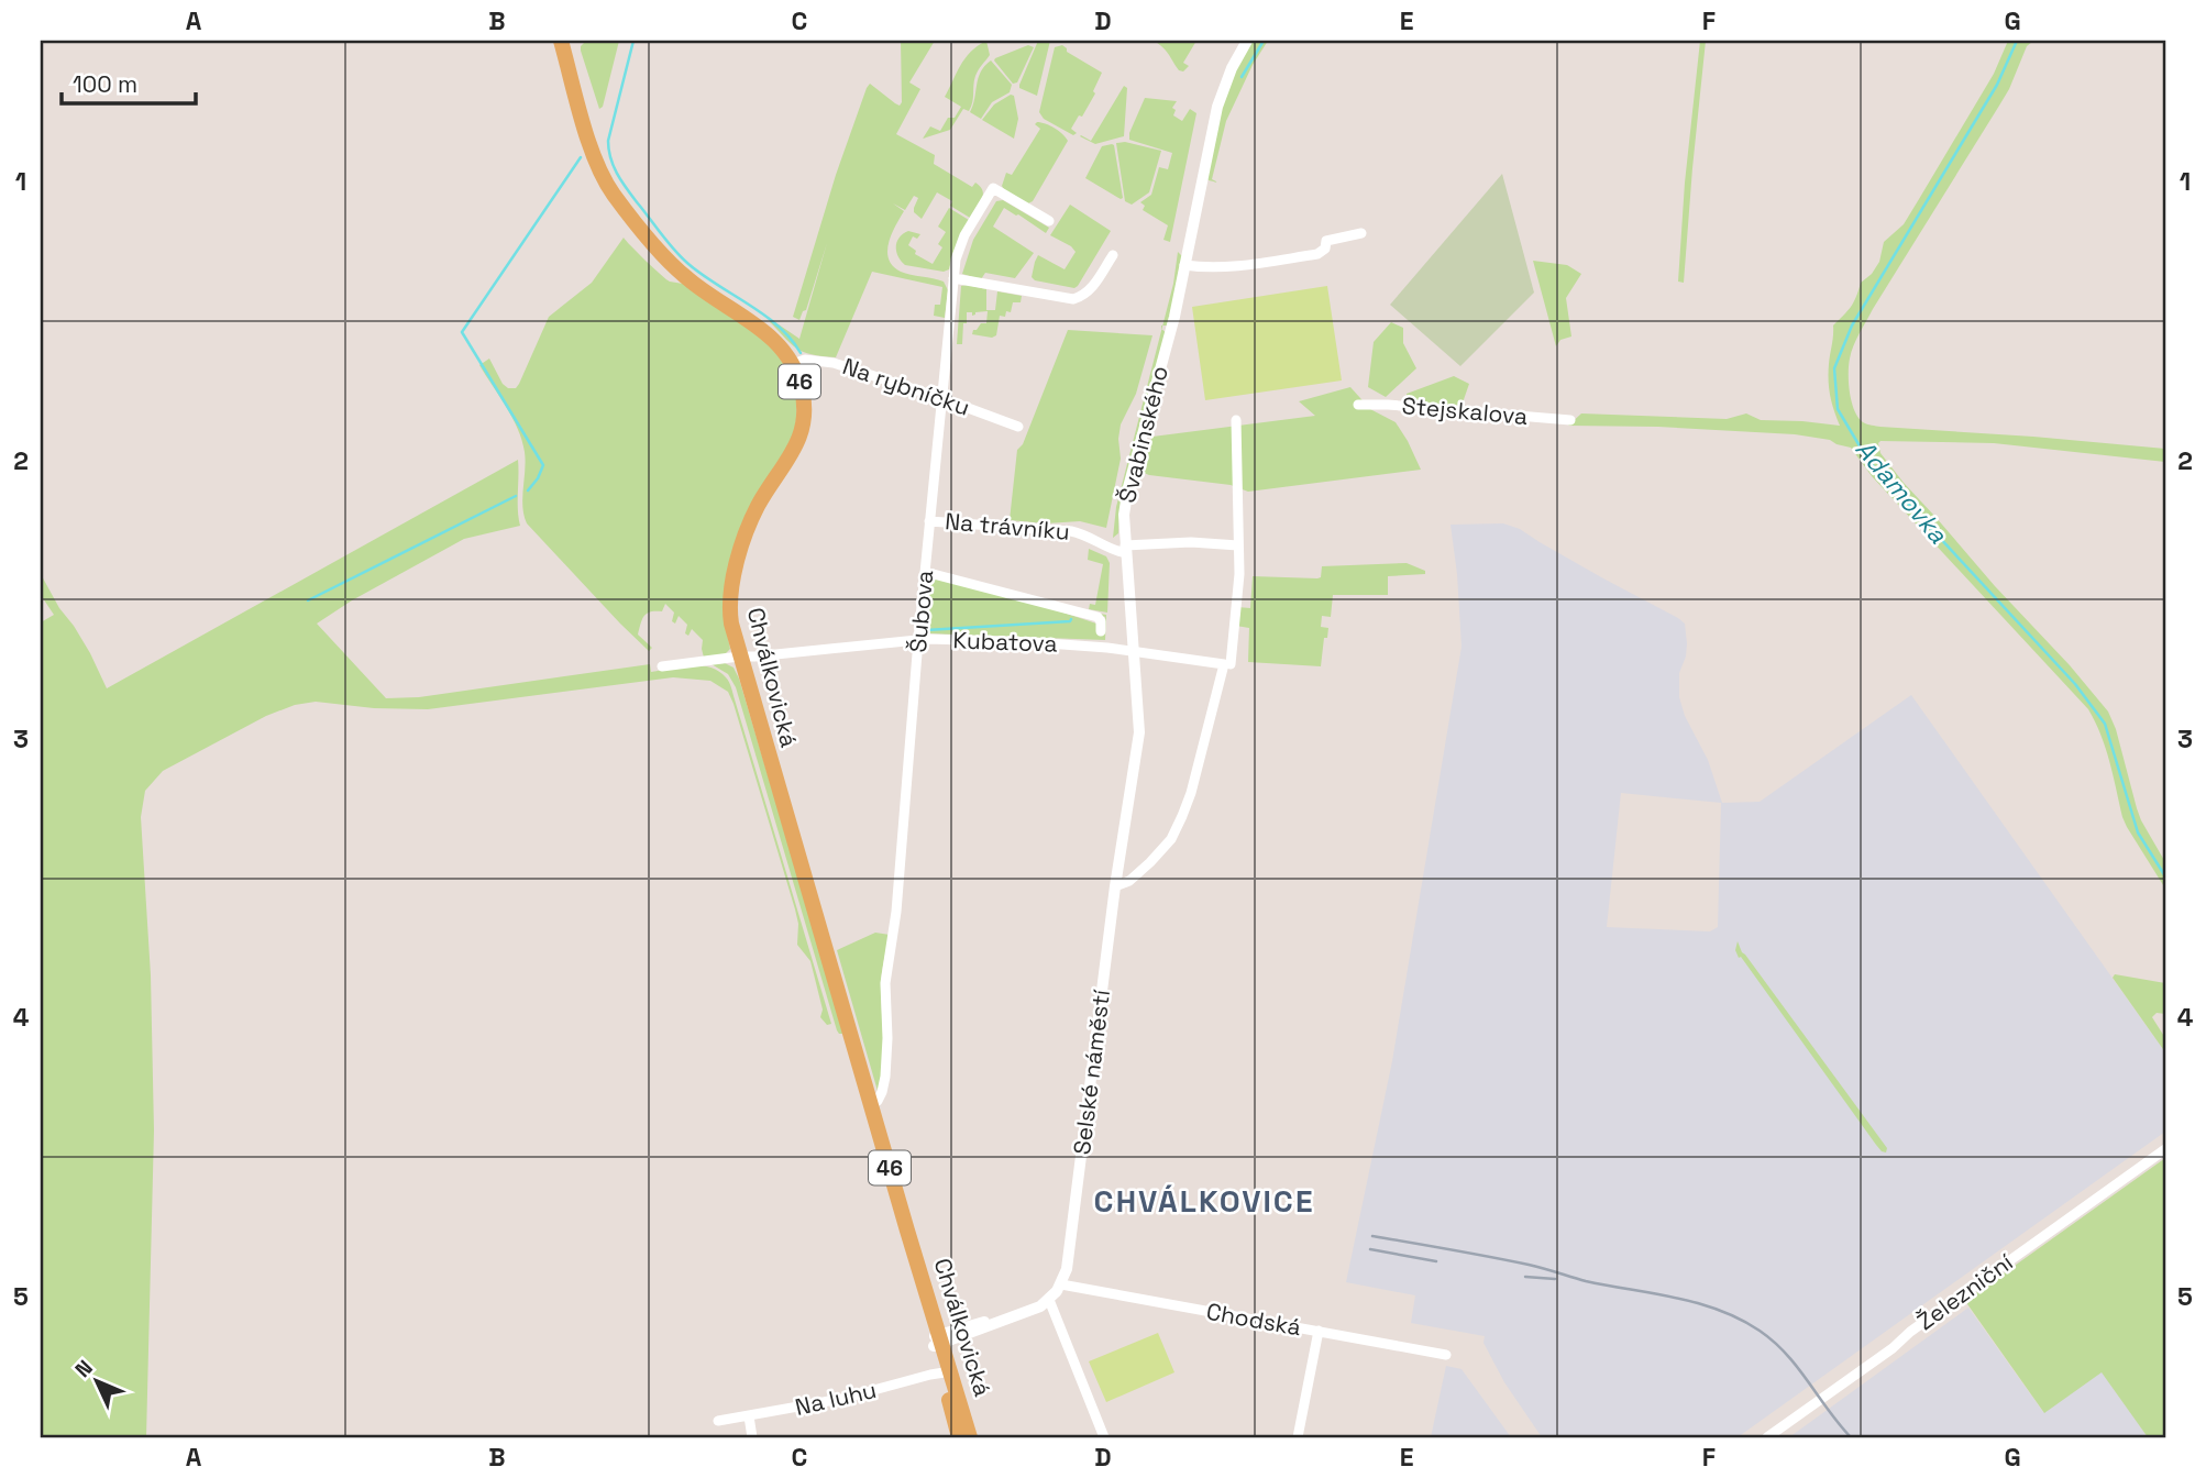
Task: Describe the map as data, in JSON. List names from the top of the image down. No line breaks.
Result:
{"streets":{"main road":["46","Chválkovická"],"street":["Na rybníčku","Stejskalova","Švabinského","Na trávníku","Šubova","Kubatova","Selské náměstí","Železniční","Chodská","Na luhu"]},"crossings":[["Na rybníčku","Šubova"],["Na rybníčku","Chválkovická"],["Švabinského","Na trávníku"],["Švabinského","Kubatova"],["Švabinského","Selské náměstí"],["Na trávníku","Šubova"],["Šubova","Kubatova"],["Šubova","Chválkovická"],["Kubatova","Chválkovická"],["Kubatova","Selské náměstí"],["Chválkovická","Selské náměstí"],["Chválkovická","Na luhu"],["Selské náměstí","Chodská"]],"districts":["CHVÁLKOVICE"],"water":["Adamovka"],"scale_bar":"100 m","north":"top left","grid":{"columns":["A","B","C","D","E","F","G"],"rows":["1","2","3","4","5"]}}
